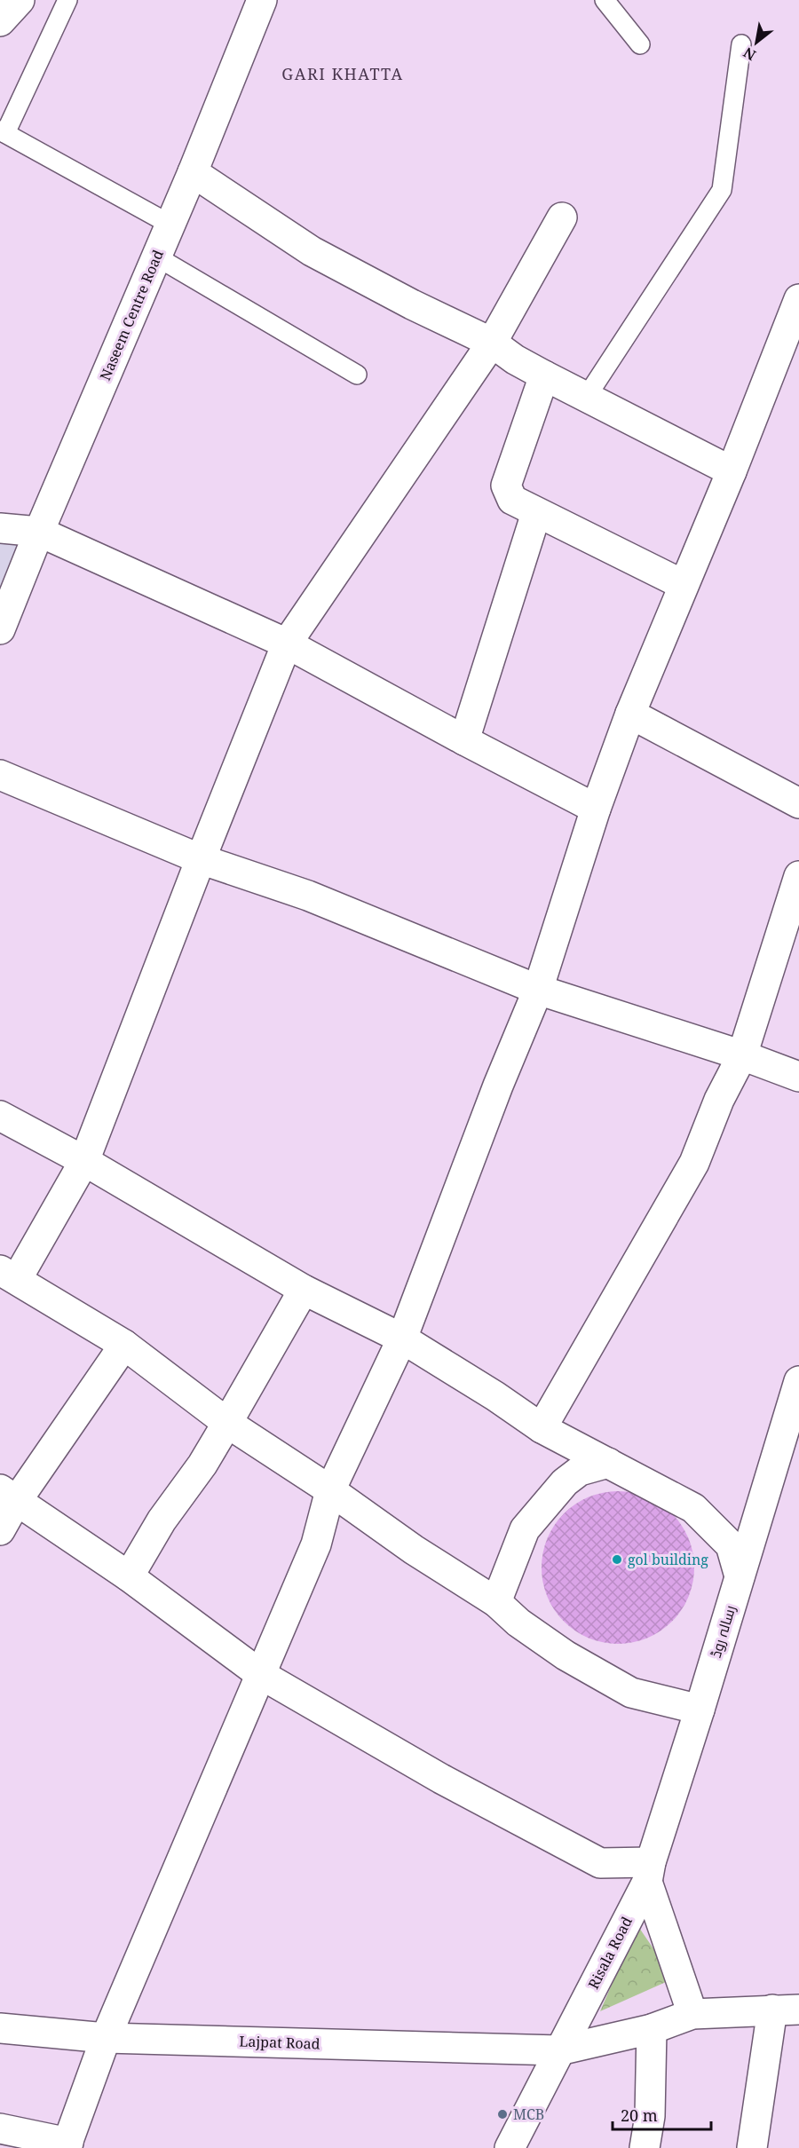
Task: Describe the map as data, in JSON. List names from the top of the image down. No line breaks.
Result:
{"streets":{"street":["Naseem Centre Road","رسالہ روڈ","Risala Road","Lajpat Road"]},"crossings":[["رسالہ روڈ","Risala Road"],["Risala Road","Lajpat Road"]],"districts":["GARI KHATTA"],"places":["gol building","MCB"],"scale_bar":"20 m","north":"bottom left"}
